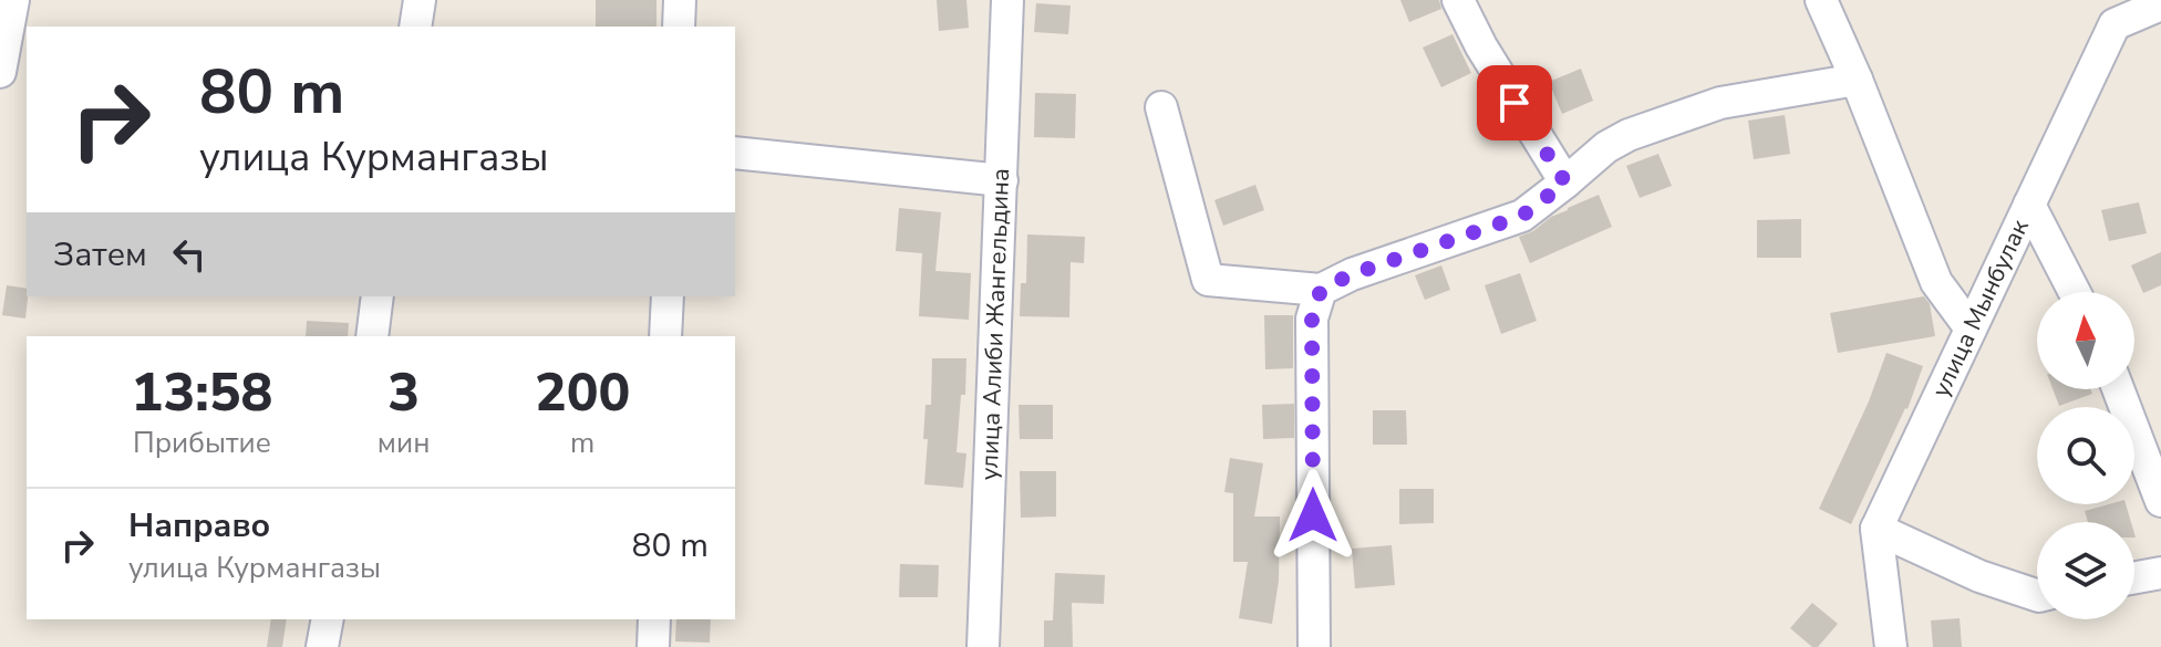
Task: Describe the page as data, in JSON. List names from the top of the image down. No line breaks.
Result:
{"streets":{"street":["улица Мынбулак","улица Алиби Жангельдина"]},"north":"top","page":{"turn":["80 m","улица Курмангазы"],"then":"Затем","eta":["13:58","Прибытие","3","мин","200","m"],"list":[{"name":"Направо","note":"улица Курмангазы","value":"80 m"}]}}
